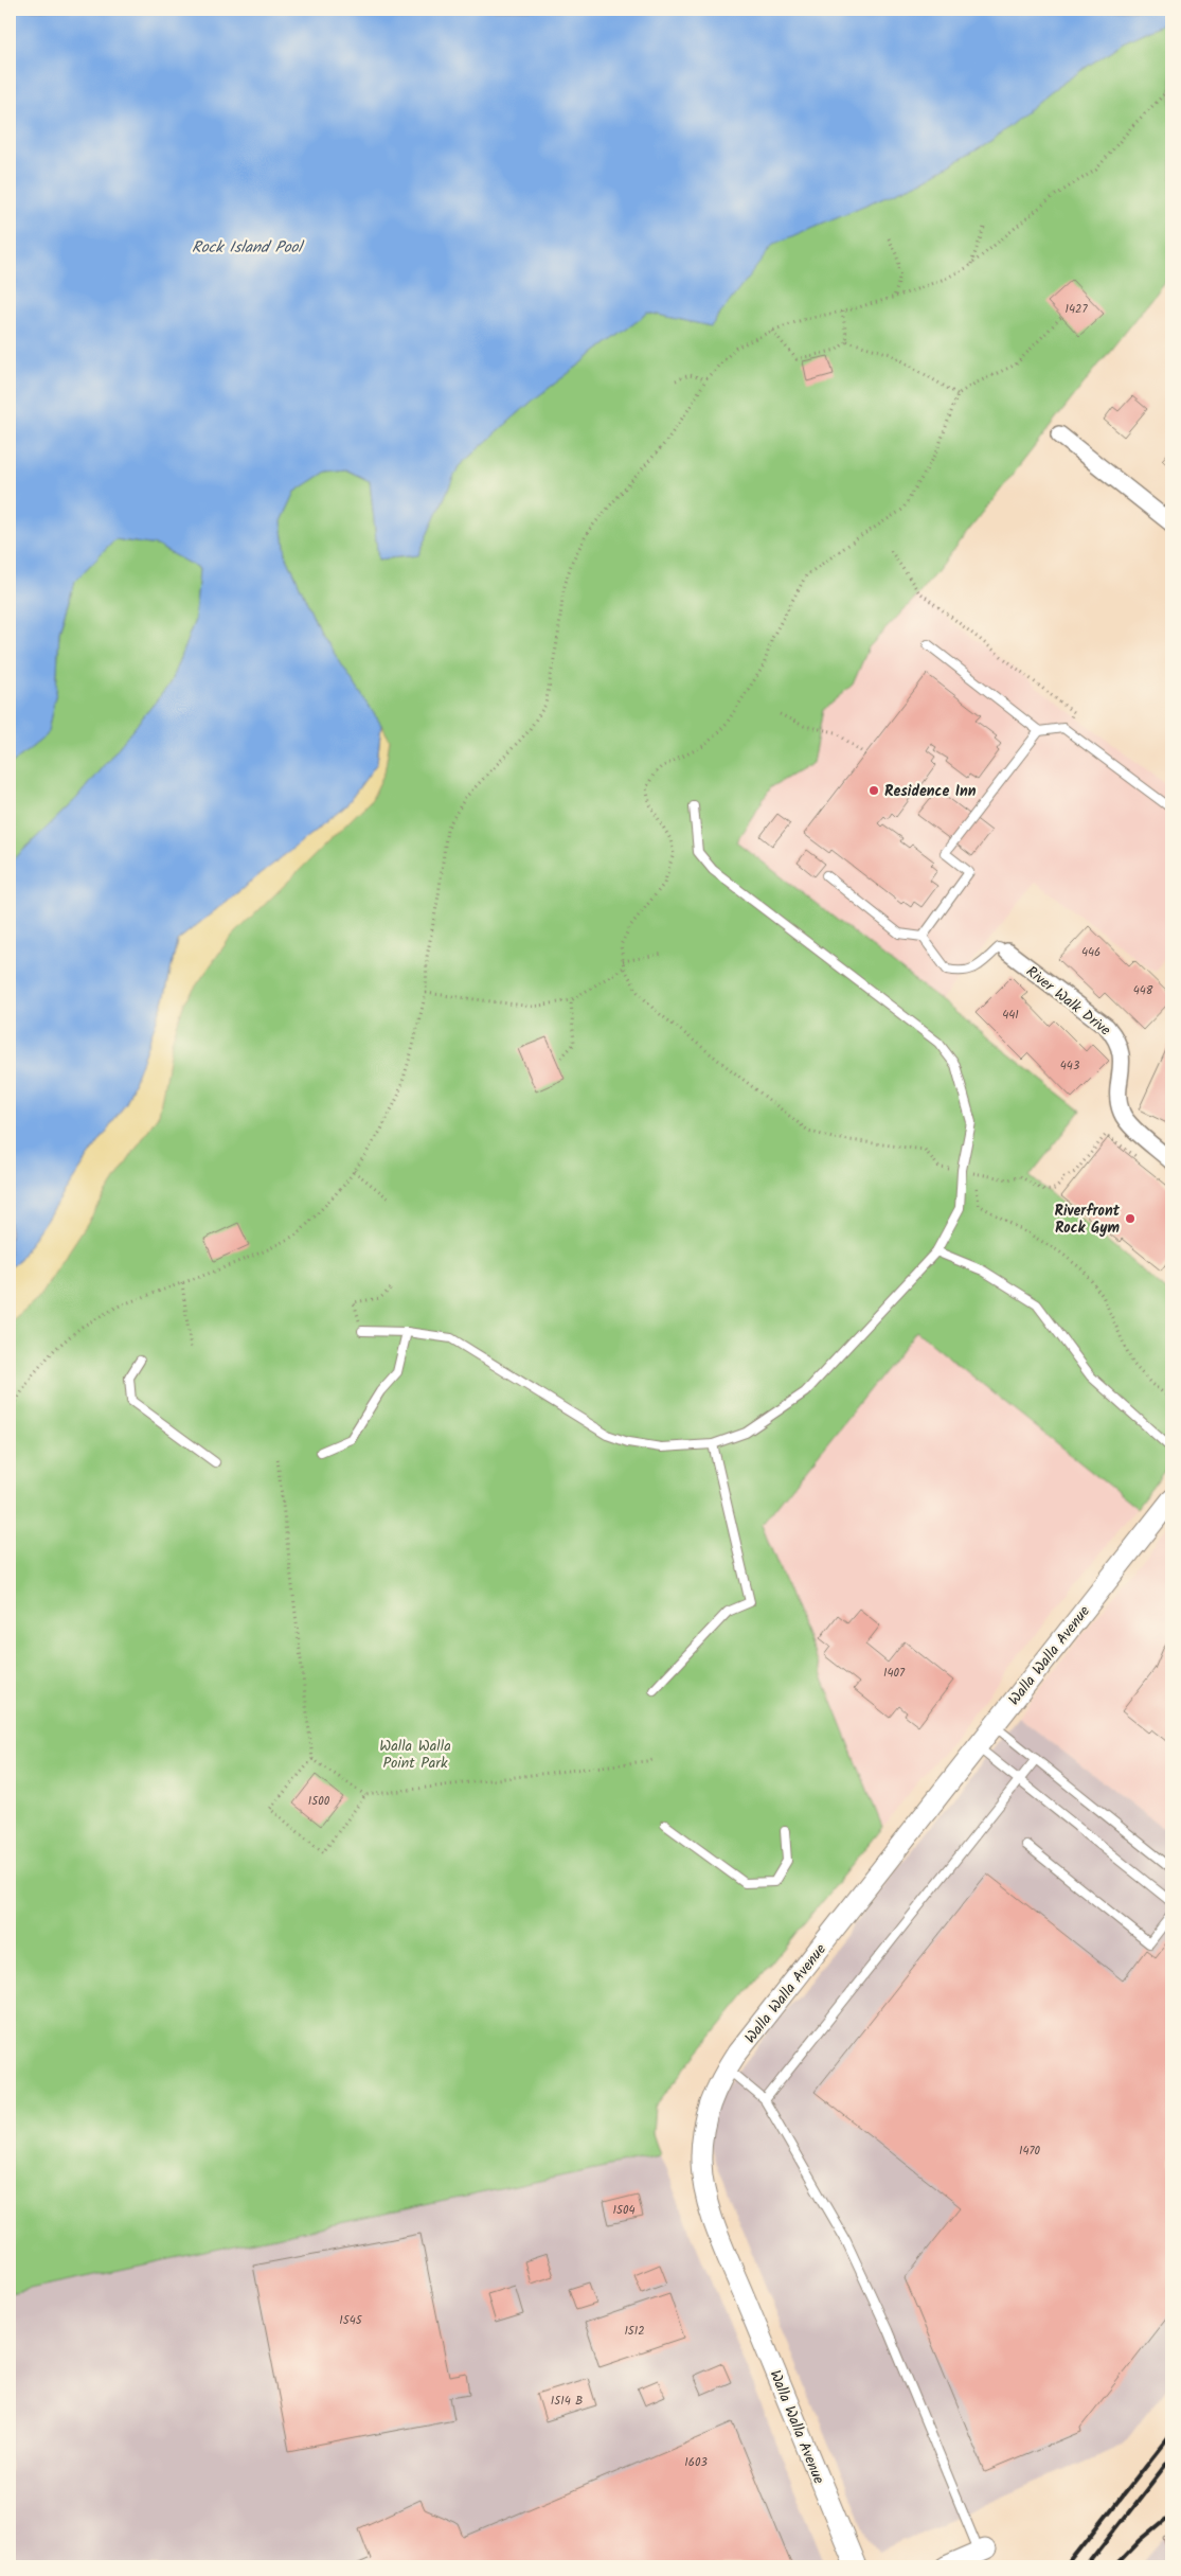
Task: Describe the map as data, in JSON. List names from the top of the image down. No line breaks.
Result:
{"streets":{"street":["River Walk Drive","Walla Walla Avenue"]},"water":["Rock Island Pool"],"parks":["Walla Walla Point Park"],"places":["Residence Inn","Riverfront Rock Gym"],"house_numbers":["1427","446","448","441","443","1407","1500","1470","1504","1545","1512","1514 B","1603"]}
